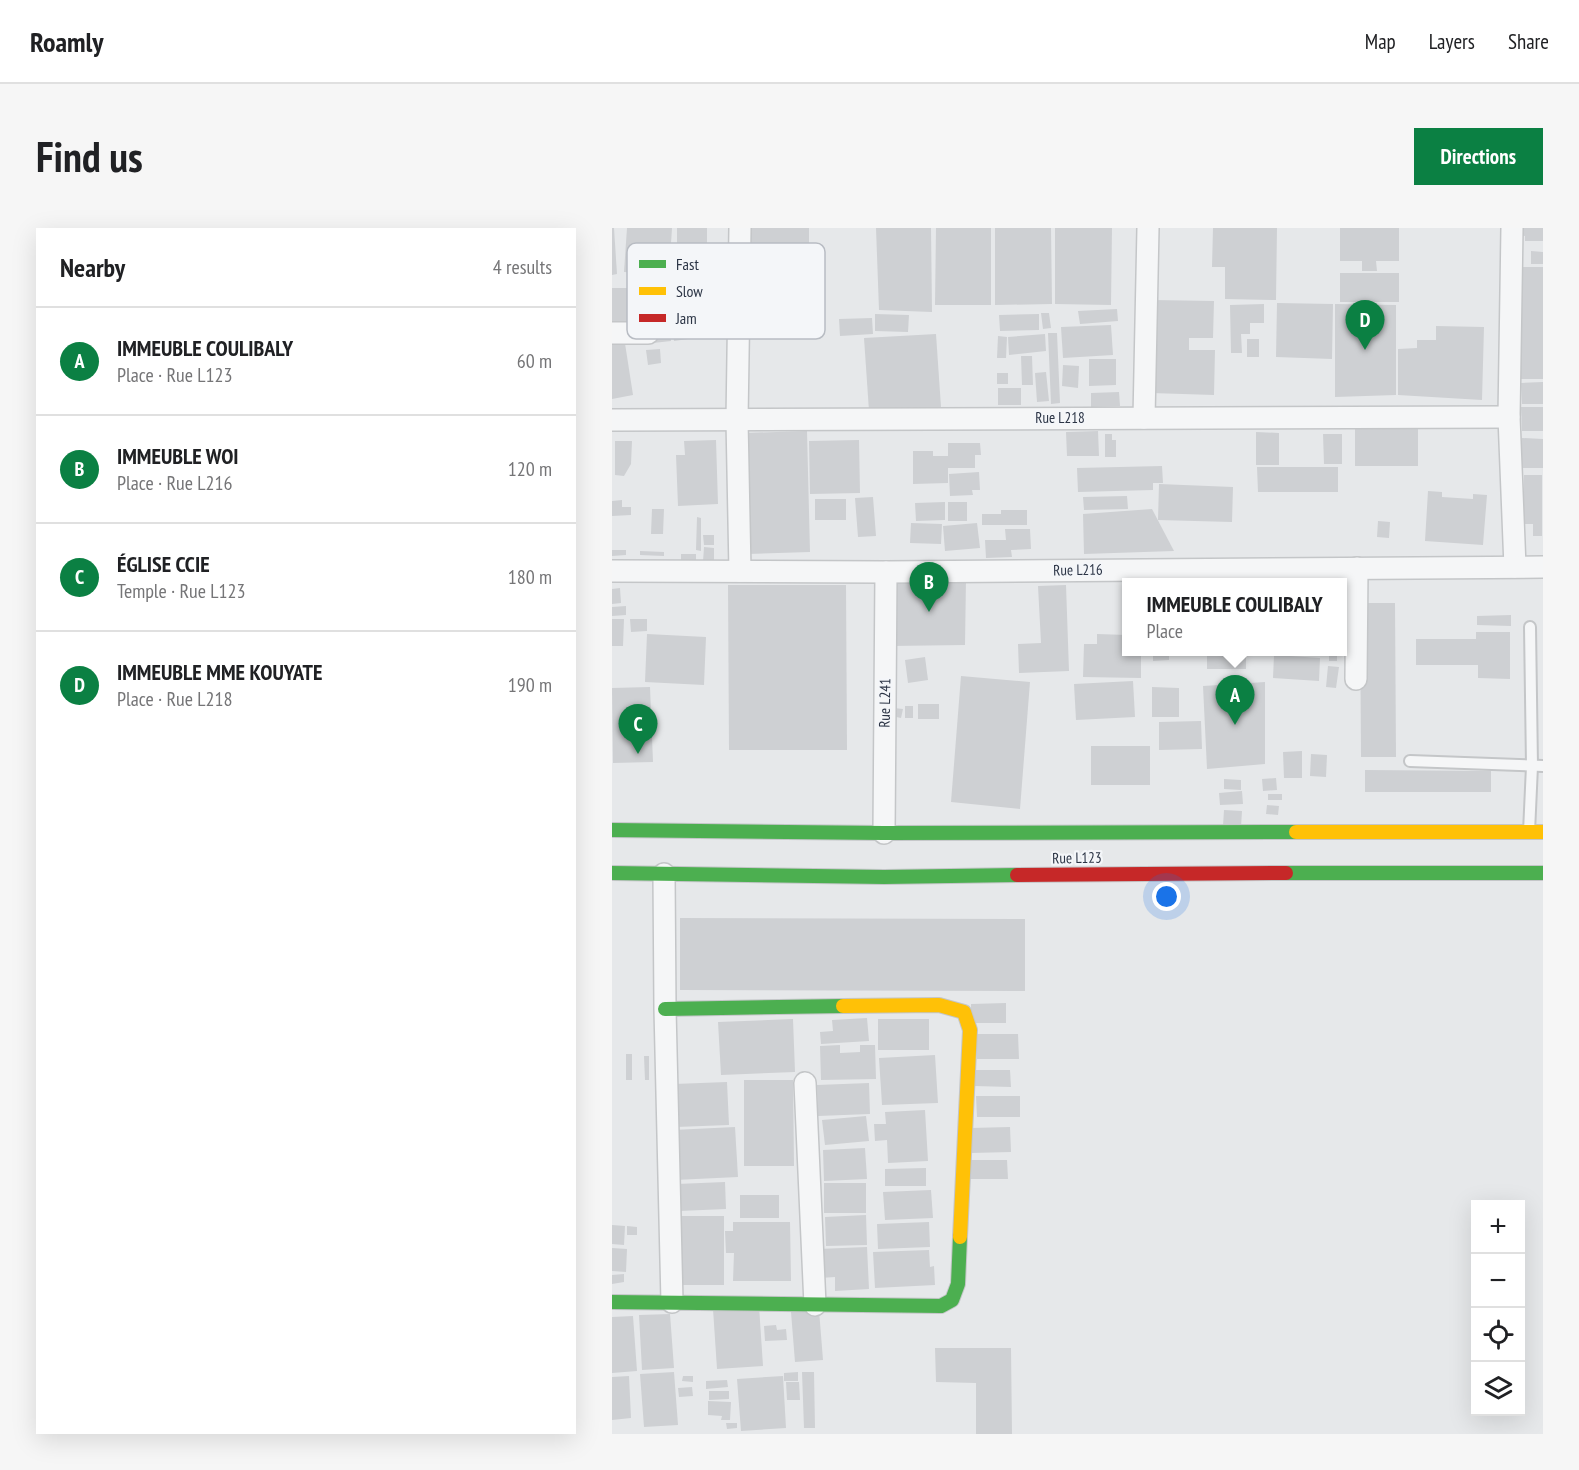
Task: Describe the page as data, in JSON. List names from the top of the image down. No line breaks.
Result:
{"streets":{"main road":["Rue L123"],"street":["Rue L218","Rue L216","Rue L241"]},"crossings":[["Rue L216","Rue L241"],["Rue L241","Rue L123"]],"legend":["Fast","Slow","Jam"],"page":{"header":"Roamly","nav":["Map","Layers","Share"],"buttons":"Directions","title":"Find us","heading":["Nearby","4 results"],"pins":["D","B","A","C"],"list":[{"mark":"A","name":"IMMEUBLE COULIBALY","note":"Place · Rue L123","value":"60 m"},{"mark":"B","name":"IMMEUBLE WOI","note":"Place · Rue L216","value":"120 m"},{"mark":"C","name":"ÉGLISE CCIE","note":"Temple · Rue L123","value":"180 m"},{"mark":"D","name":"IMMEUBLE MME KOUYATE","note":"Place · Rue L218","value":"190 m"}],"popup":["IMMEUBLE COULIBALY","Place"],"map_buttons":["+","−"]}}
